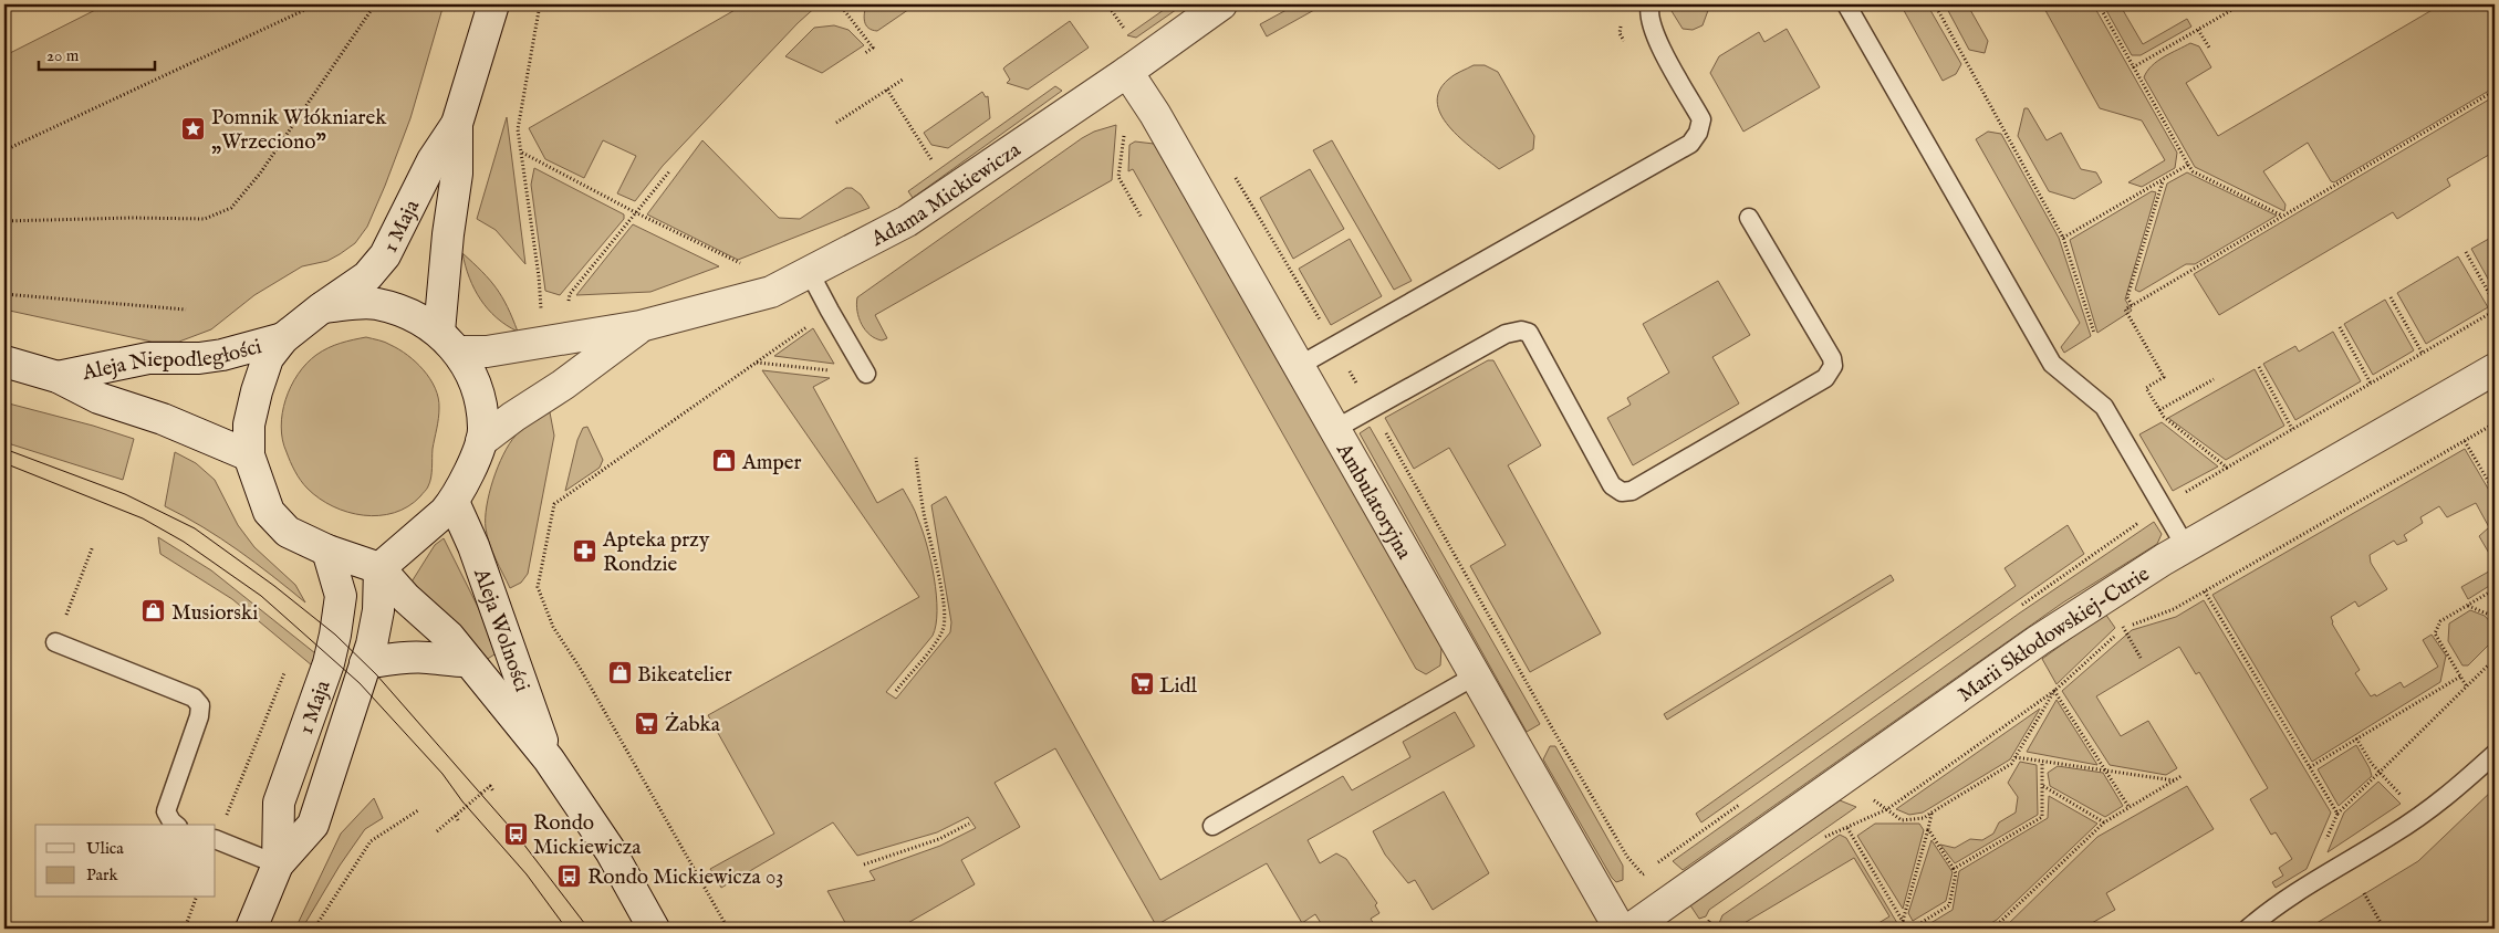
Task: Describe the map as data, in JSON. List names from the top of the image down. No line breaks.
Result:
{"streets":{"street":["Adama Mickiewicza","1 Maja","Aleja Niepodległości","Ambulatoryjna","Aleja Wolności","Marii Skłodowskiej-Curie"]},"crossings":[["Adama Mickiewicza","1 Maja"],["Adama Mickiewicza","Ambulatoryjna"],["1 Maja","Aleja Niepodległości"],["1 Maja","Aleja Wolności"]],"places":{"place":["Pomnik Włókniarek „Wrzeciono”"],"shop":["Amper","Musiorski","Bikeatelier"],"pharmacy":["Apteka przy Rondzie"],"supermarket":["Lidl","Żabka"],"bus stop":["Rondo Mickiewicza","Rondo Mickiewicza 03"]},"legend":["Ulica","Park"],"scale_bar":"20 m"}
